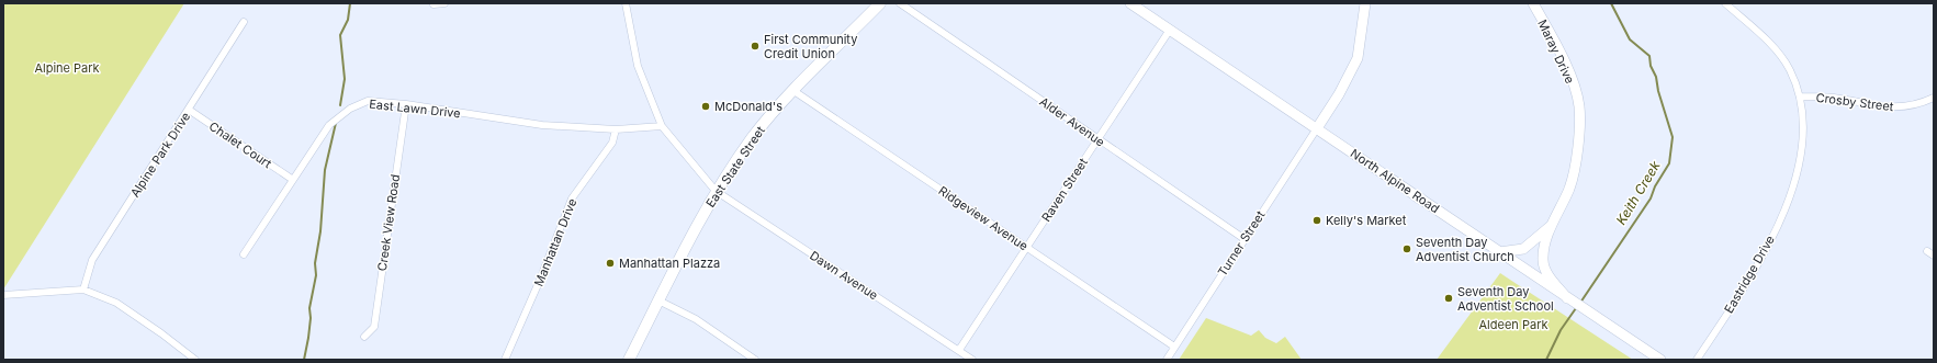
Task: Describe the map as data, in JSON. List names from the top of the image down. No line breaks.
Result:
{"streets":{"main road":["Maray Drive","East State Street","North Alpine Road"],"street":["Crosby Street","East Lawn Drive","Alder Avenue","Chalet Court","Alpine Park Drive","Raven Street","Ridgeview Avenue","Creek View Road","Manhattan Drive","Turner Street","Eastridge Drive","Dawn Avenue"]},"crossings":[["Crosby Street","Eastridge Drive"],["East Lawn Drive","Chalet Court"],["East Lawn Drive","Creek View Road"],["East Lawn Drive","Manhattan Drive"],["East Lawn Drive","Dawn Avenue"],["Alder Avenue","Raven Street"],["Alder Avenue","Turner Street"],["Chalet Court","Alpine Park Drive"],["East State Street","Ridgeview Avenue"],["East State Street","Dawn Avenue"],["North Alpine Road","Raven Street"],["North Alpine Road","Turner Street"],["Raven Street","Ridgeview Avenue"],["Raven Street","Dawn Avenue"],["Ridgeview Avenue","Turner Street"]],"water":["Keith Creek"],"parks":["Alpine Park","Aldeen Park"],"places":["First Community Credit Union","McDonald's","Kelly's Market","Seventh Day Adventist Church","Manhattan Plazza","Seventh Day Adventist School"]}
